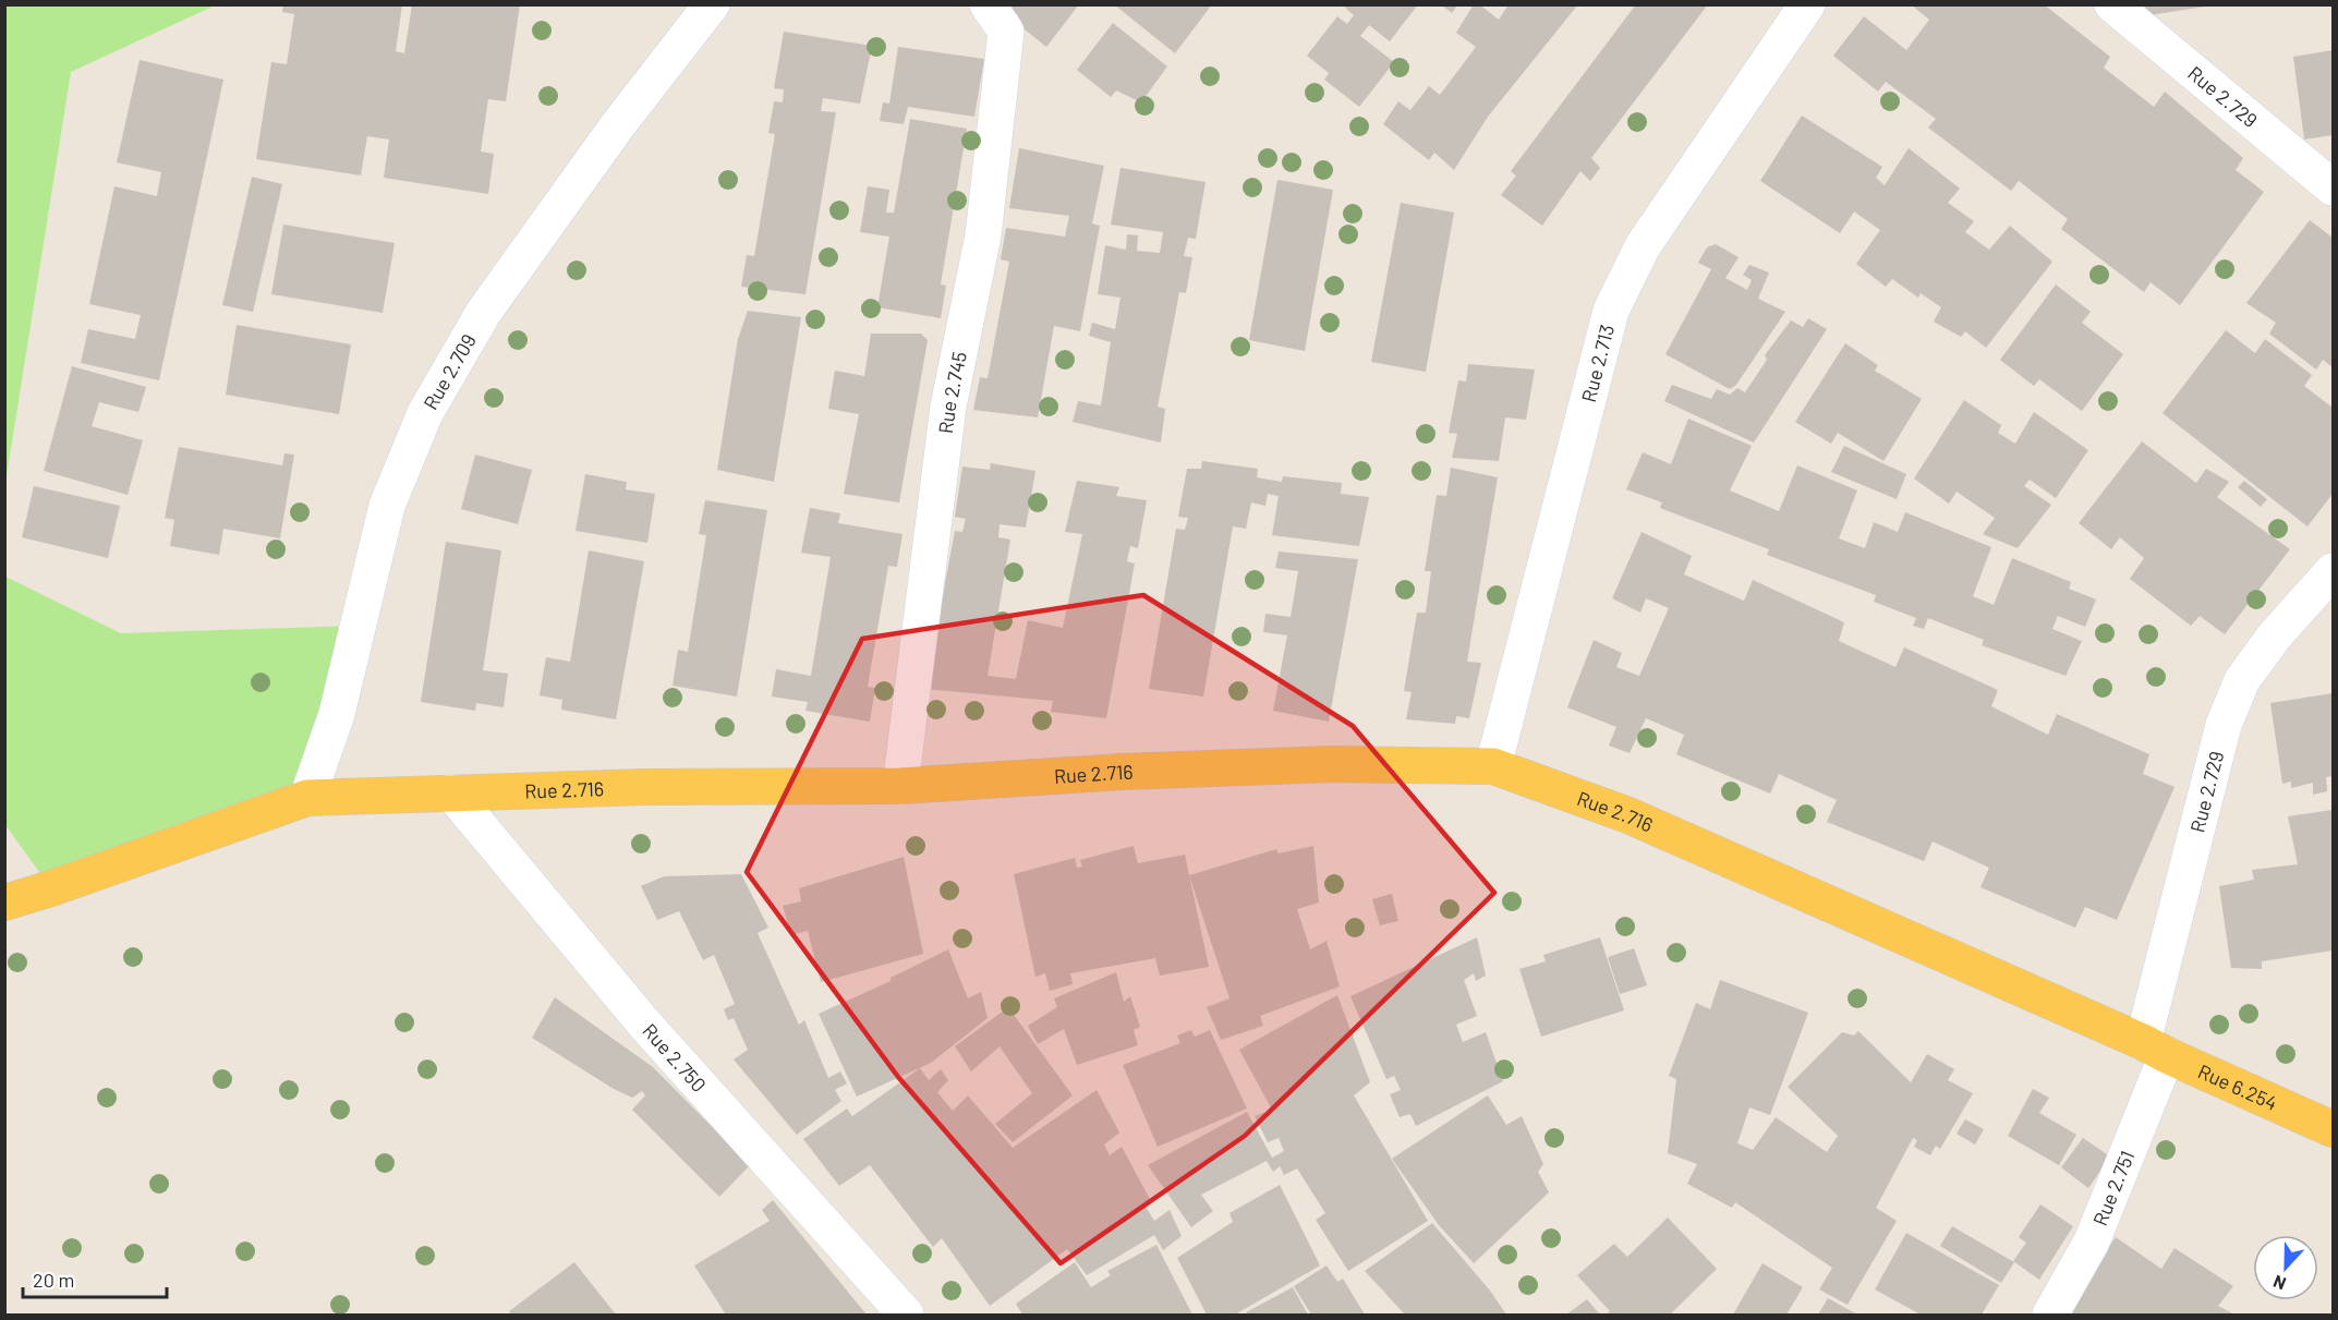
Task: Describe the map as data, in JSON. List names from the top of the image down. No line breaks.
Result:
{"streets":{"main road":["Rue 2.716","Rue 6.254"],"street":["Rue 2.729","Rue 2.713","Rue 2.709","Rue 2.745","Rue 2.750","Rue 2.751"]},"crossings":[["Rue 2.729","Rue 2.716"],["Rue 2.729","Rue 6.254"],["Rue 2.729","Rue 2.751"],["Rue 2.713","Rue 2.716"],["Rue 2.709","Rue 2.716"],["Rue 2.745","Rue 2.716"],["Rue 2.716","Rue 2.750"],["Rue 2.716","Rue 6.254"],["Rue 2.716","Rue 2.751"],["Rue 6.254","Rue 2.751"]],"scale_bar":"20 m","north":"bottom"}
